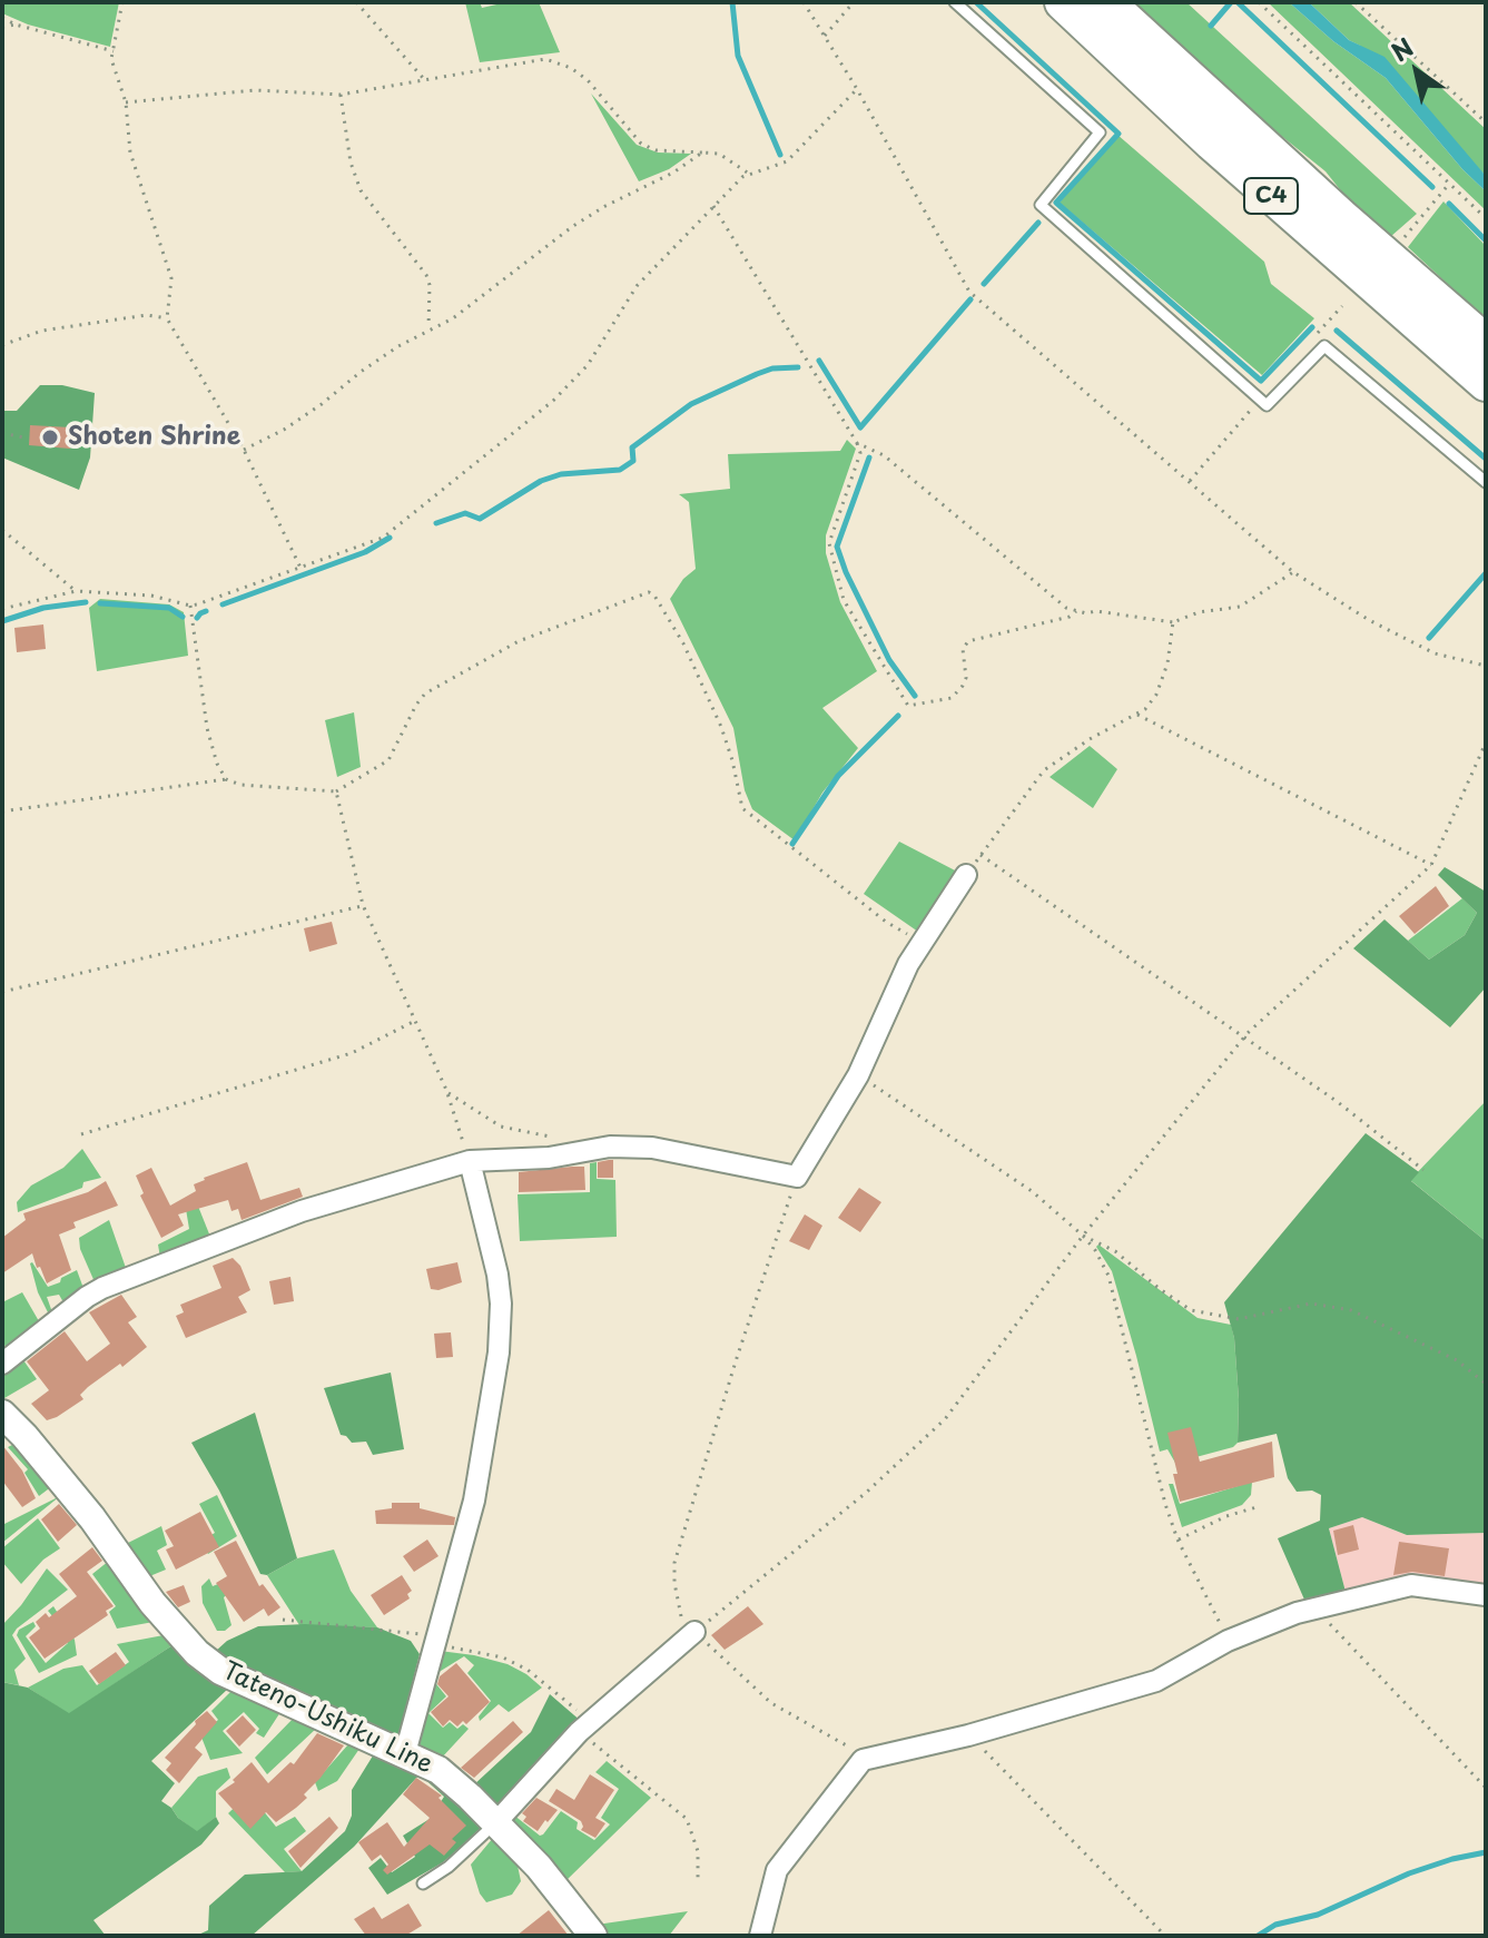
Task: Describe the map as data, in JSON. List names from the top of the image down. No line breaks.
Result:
{"streets":{"highway":["C4"],"main road":["Tateno-Ushiku Line"]},"places":["Shoten Shrine"],"north":"top left"}
